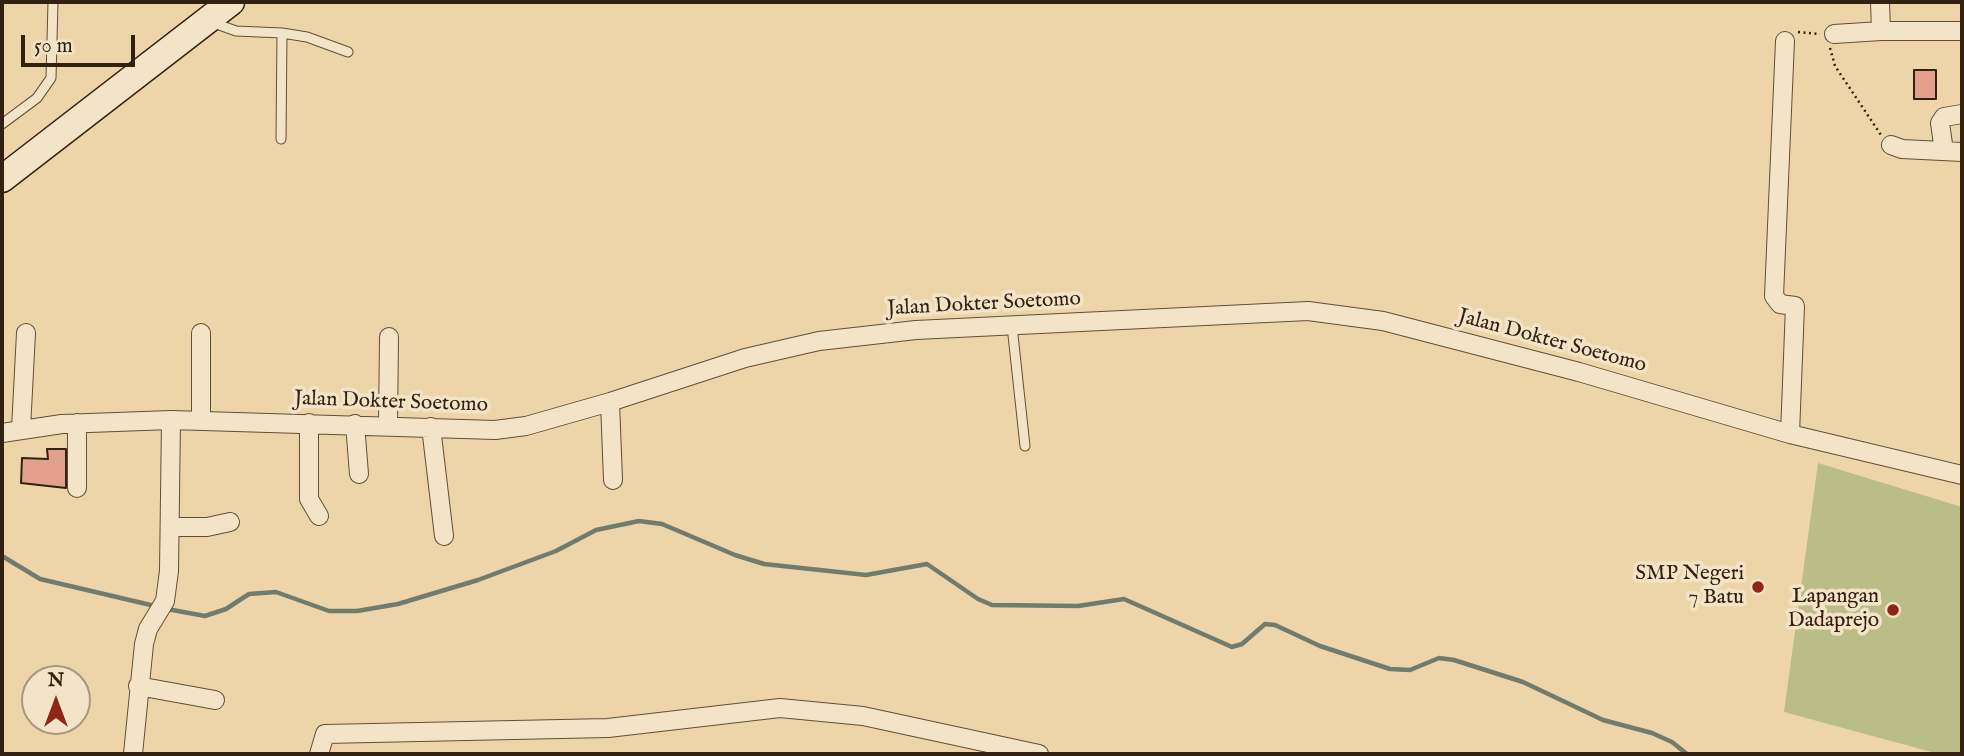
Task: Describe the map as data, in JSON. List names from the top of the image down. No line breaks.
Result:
{"streets":{"street":["Jalan Dokter Soetomo"]},"places":["SMP Negeri 7 Batu","Lapangan Dadaprejo"],"scale_bar":"50 m","north":"top"}
